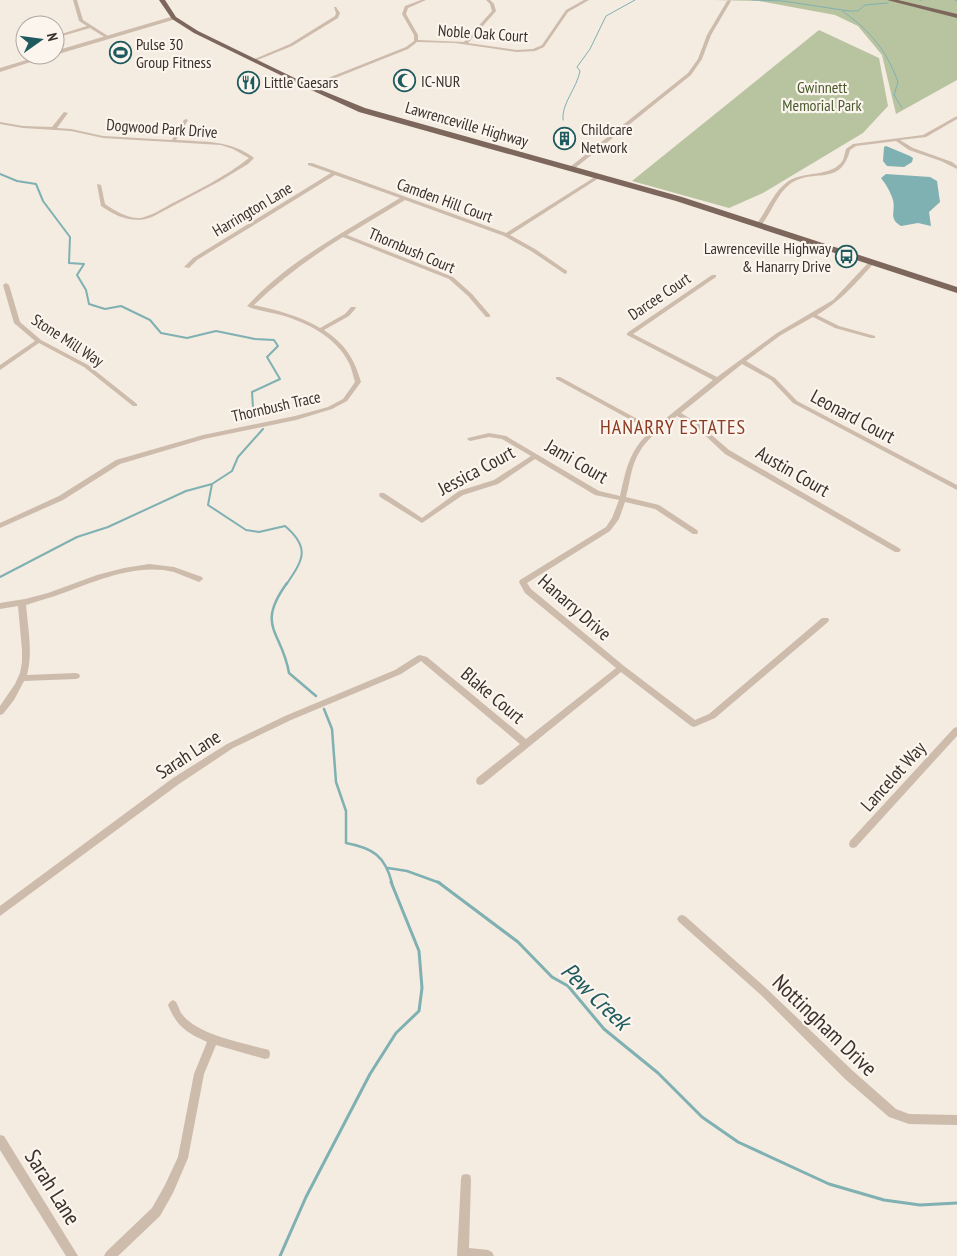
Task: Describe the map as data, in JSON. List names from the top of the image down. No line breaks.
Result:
{"streets":{"main road":["Lawrenceville Highway"],"street":["Noble Oak Court","Dogwood Park Drive","Camden Hill Court","Harrington Lane","Thornbush Court","Darcee Court","Stone Mill Way","Thornbush Trace","Leonard Court","Jami Court","Jessica Court","Austin Court","Hanarry Drive","Blake Court","Sarah Lane","Lancelot Way","Nottingham Drive"]},"crossings":[["Lawrenceville Highway","Hanarry Drive"],["Camden Hill Court","Harrington Lane"],["Camden Hill Court","Thornbush Trace"],["Thornbush Court","Thornbush Trace"],["Darcee Court","Hanarry Drive"],["Leonard Court","Hanarry Drive"],["Jami Court","Jessica Court"],["Jami Court","Hanarry Drive"],["Austin Court","Hanarry Drive"],["Blake Court","Sarah Lane"]],"districts":["HANARRY ESTATES"],"water":["Pew Creek"],"parks":["Gwinnett Memorial Park"],"places":{"sports":["Pulse 30 Group Fitness"],"mosque":["IC-NUR"],"restaurant":["Little Caesars"],"building":["Childcare Network"],"bus stop":["Lawrenceville Highway & Hanarry Drive"]},"north":"right"}
